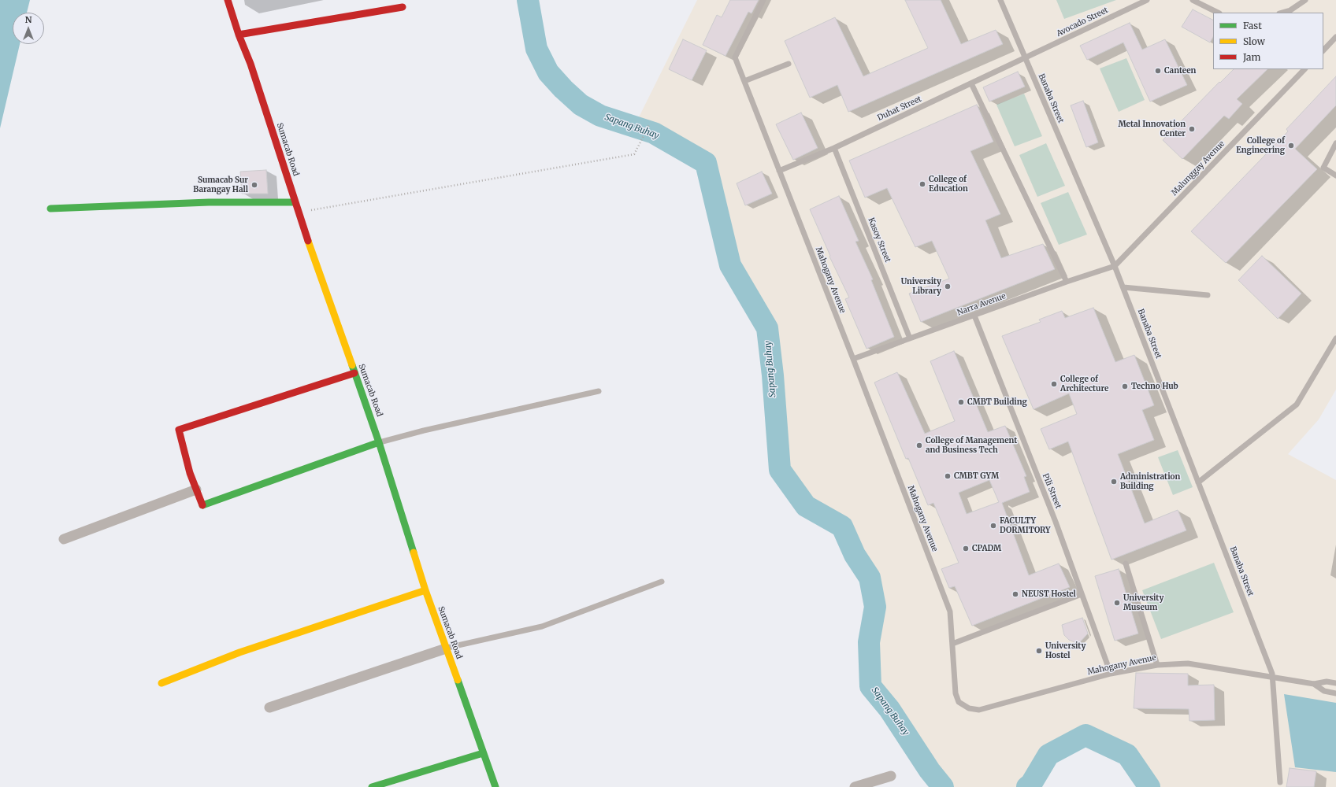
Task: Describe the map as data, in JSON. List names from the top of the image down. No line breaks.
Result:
{"streets":{"street":["Sumacab Road"],"lane":["Avocado Street","Banaba Street","Duhat Street","Malunggay Avenue","Kasoy Street","Mahogany Avenue","Narra Avenue","Pili Street"]},"crossings":[["Avocado Street","Banaba Street"],["Avocado Street","Duhat Street"],["Banaba Street","Duhat Street"],["Banaba Street","Malunggay Avenue"],["Banaba Street","Mahogany Avenue"],["Banaba Street","Narra Avenue"],["Duhat Street","Kasoy Street"],["Duhat Street","Mahogany Avenue"],["Malunggay Avenue","Narra Avenue"],["Kasoy Street","Narra Avenue"],["Mahogany Avenue","Narra Avenue"],["Mahogany Avenue","Pili Street"],["Narra Avenue","Pili Street"]],"water":["Sapang Buhay"],"places":["Canteen","Metal Innovation Center","College of Engineering","College of Education","Sumacab Sur Barangay Hall","University Library","College of Architecture","Techno Hub","CMBT Building","College of Management and Business Tech","CMBT GYM","Administration Building","FACULTY DORMITORY","CPADM","NEUST Hostel","University Museum","University Hostel"],"legend":["Fast","Slow","Jam"],"north":"top"}
